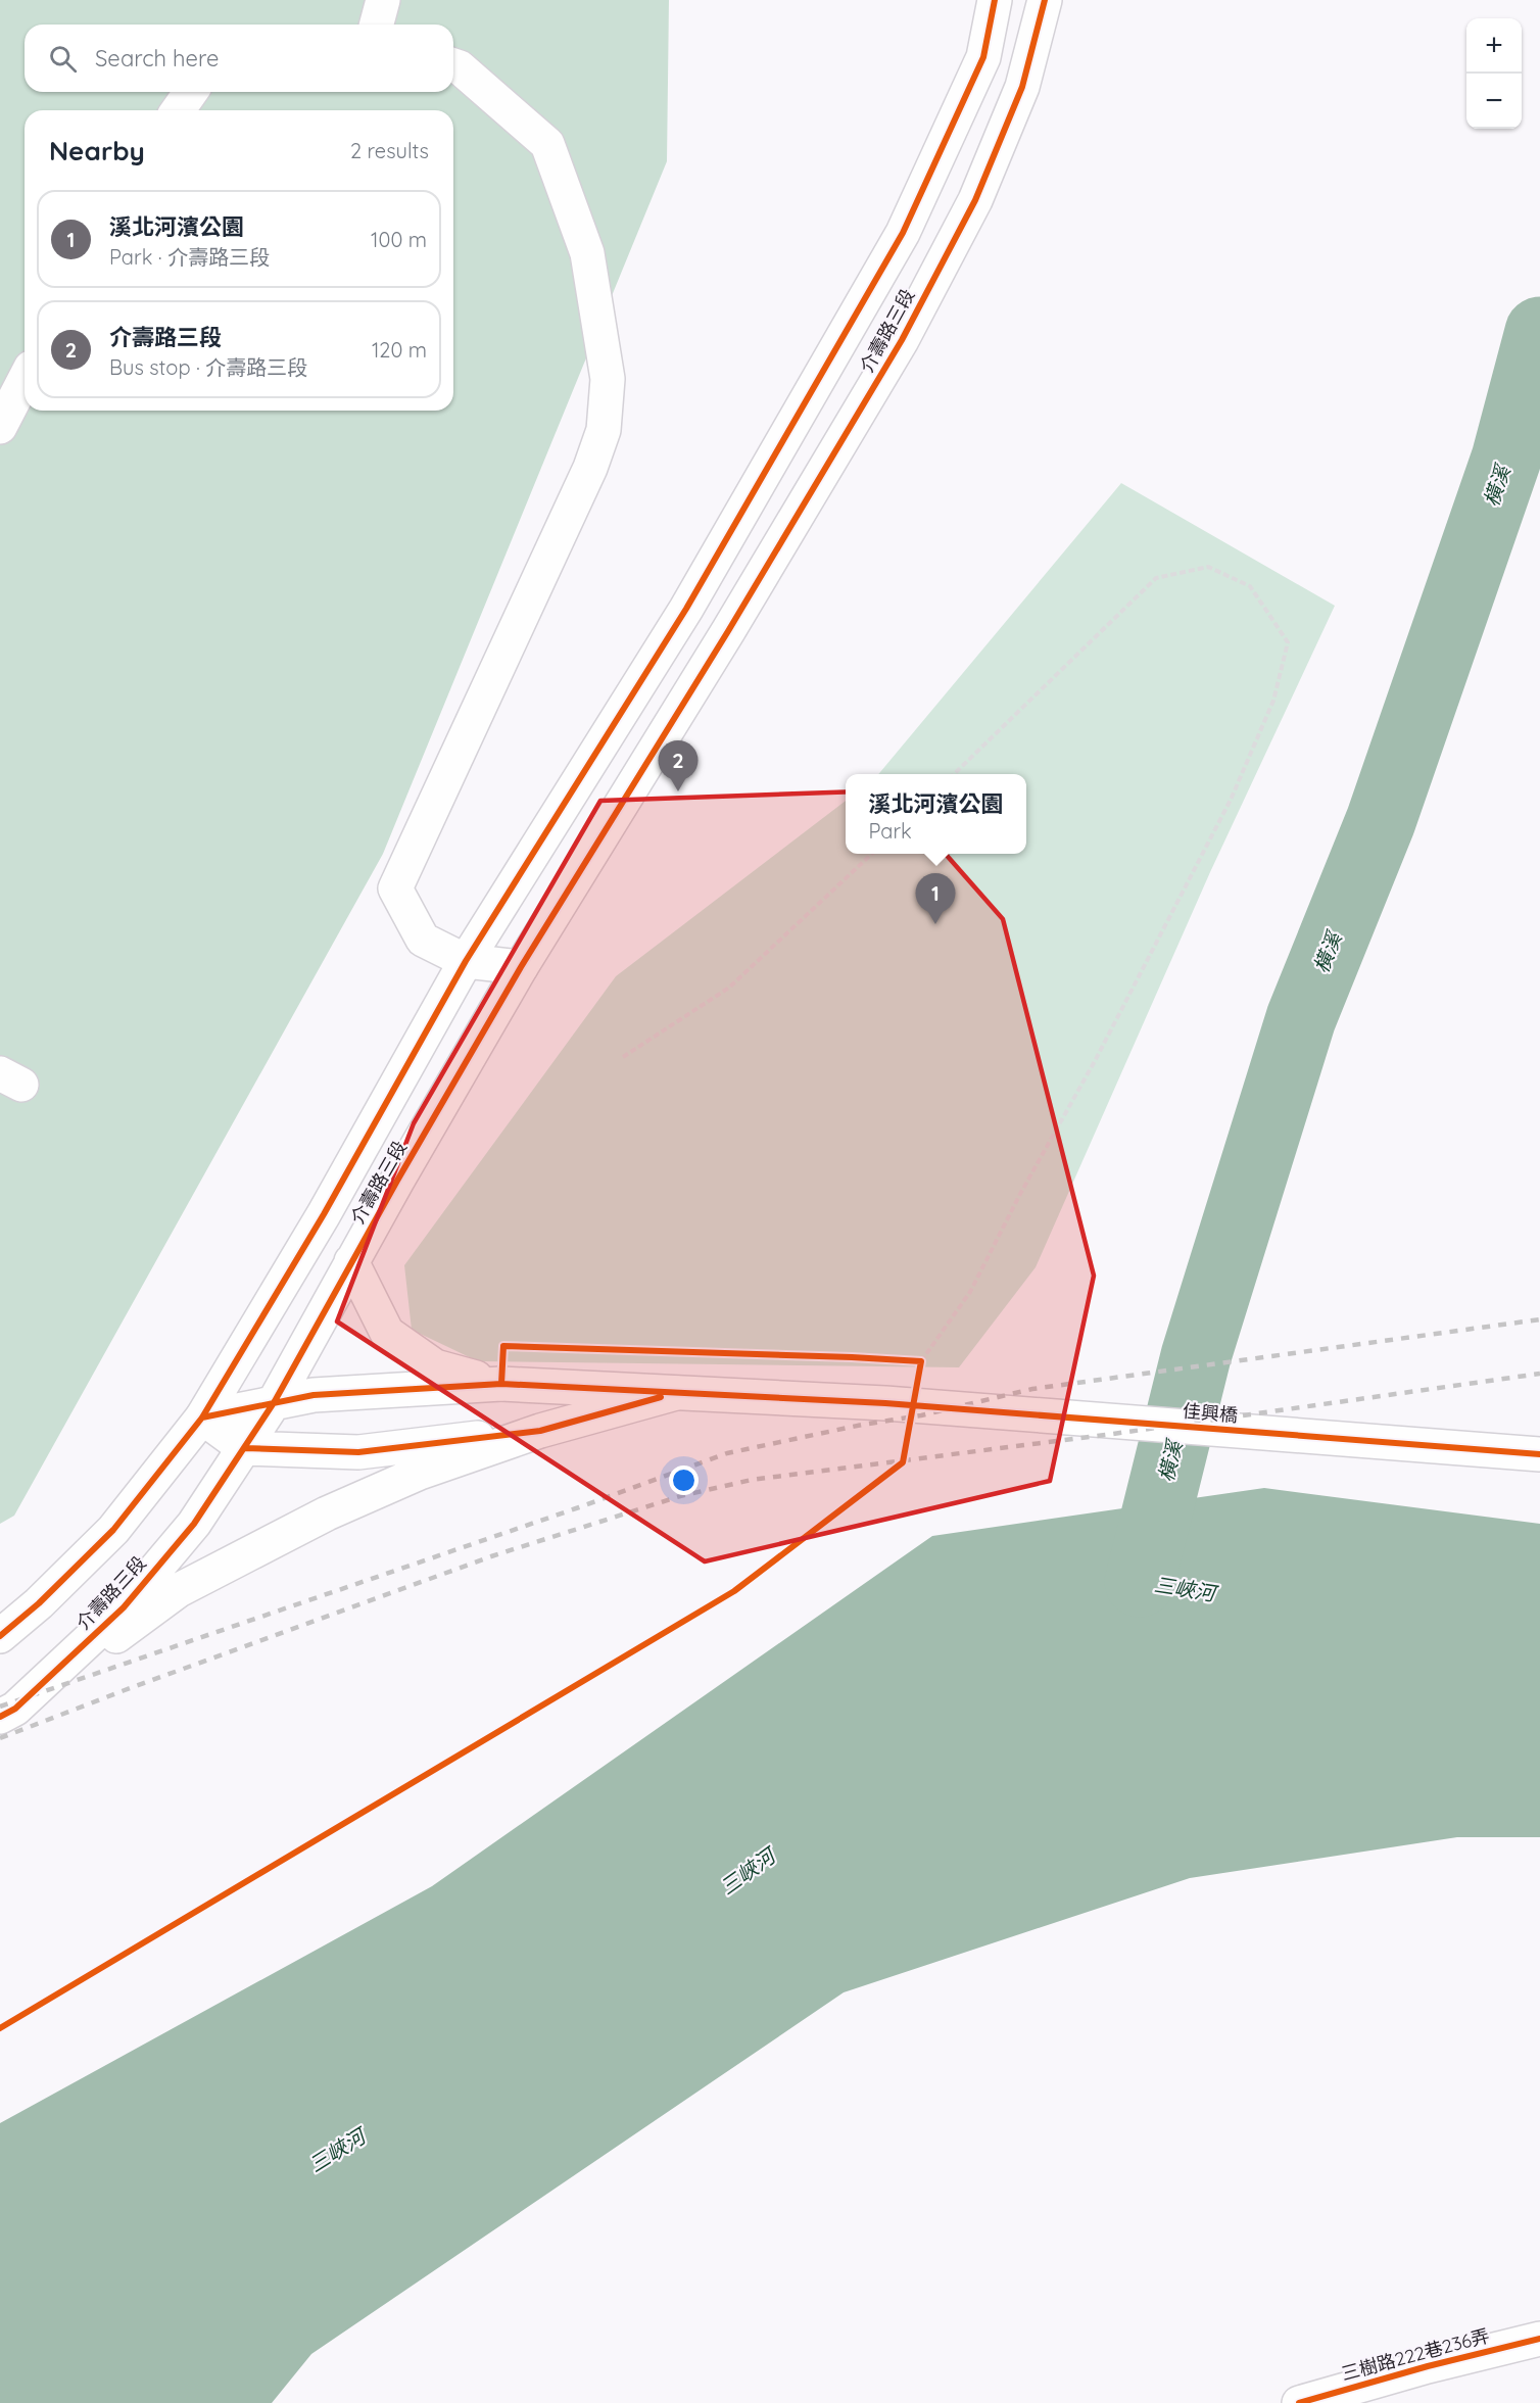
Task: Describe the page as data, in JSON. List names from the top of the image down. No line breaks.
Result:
{"streets":{"main road":["介壽路三段","佳興橋","三樹路222巷236弄"]},"water":["橫溪","三峽河"],"page":{"map_buttons":["+","−"],"search":"Search here","heading":["Nearby","2 results"],"list":[{"mark":"1","name":"溪北河濱公園","note":"Park · 介壽路三段","value":"100 m"},{"mark":"2","name":"介壽路三段","note":"Bus stop · 介壽路三段","value":"120 m"}],"pins":["2","1"],"popup":["溪北河濱公園","Park"]}}
